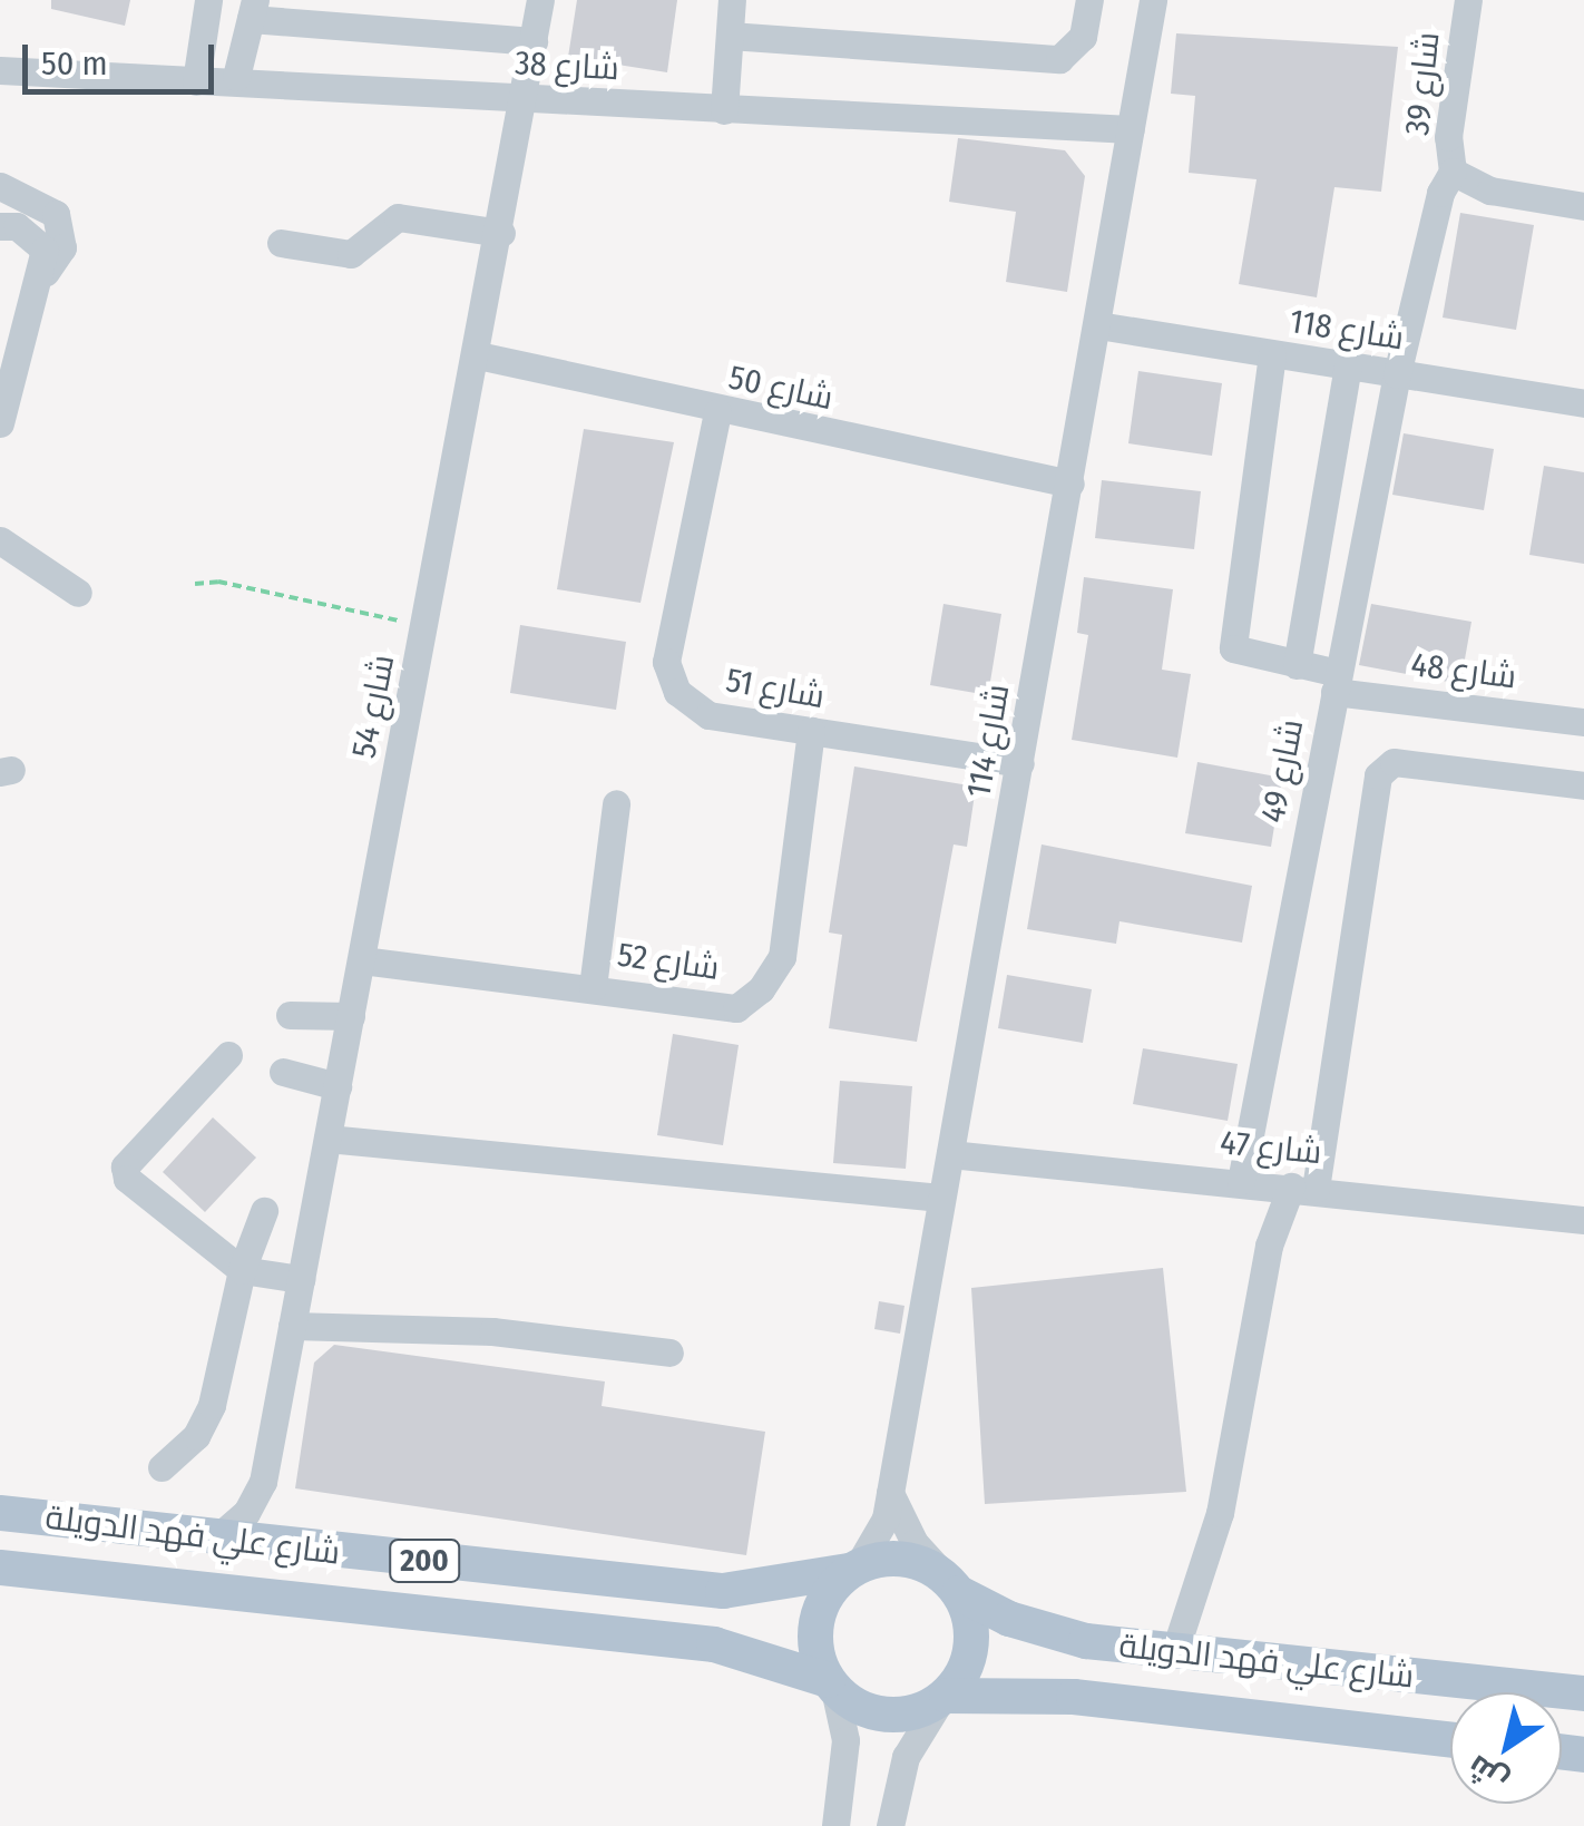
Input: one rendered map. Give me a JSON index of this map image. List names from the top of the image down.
{
  "streets": {
    "main road": ["شارع علي فهد الدويلة", "200"],
    "street": [
      "شارع 38",
      "شارع 39",
      "شارع 118",
      "شارع 50",
      "شارع 48",
      "شارع 51",
      "شارع 54",
      "شارع 114",
      "شارع 49",
      "شارع 52",
      "شارع 47"
    ]
  },
  "crossings": [
    ["شارع 38", "شارع 54"],
    ["شارع 38", "شارع 114"],
    ["شارع 39", "شارع 49"],
    ["شارع 118", "شارع 48"],
    ["شارع 118", "شارع 114"],
    ["شارع 118", "شارع 49"],
    ["شارع 50", "شارع 51"],
    ["شارع 50", "شارع 54"],
    ["شارع 50", "شارع 114"],
    ["شارع 48", "شارع 49"],
    ["شارع 51", "شارع 114"],
    ["شارع 51", "شارع 52"],
    ["شارع 54", "شارع 52"],
    ["شارع 54", "شارع علي فهد الدويلة"],
    ["شارع 114", "شارع 47"],
    ["شارع 114", "شارع علي فهد الدويلة"],
    ["شارع 114", "200"],
    ["شارع 49", "شارع 47"],
    ["شارع علي فهد الدويلة", "200"]
  ],
  "scale_bar": "50 m",
  "north": "bottom left"
}
